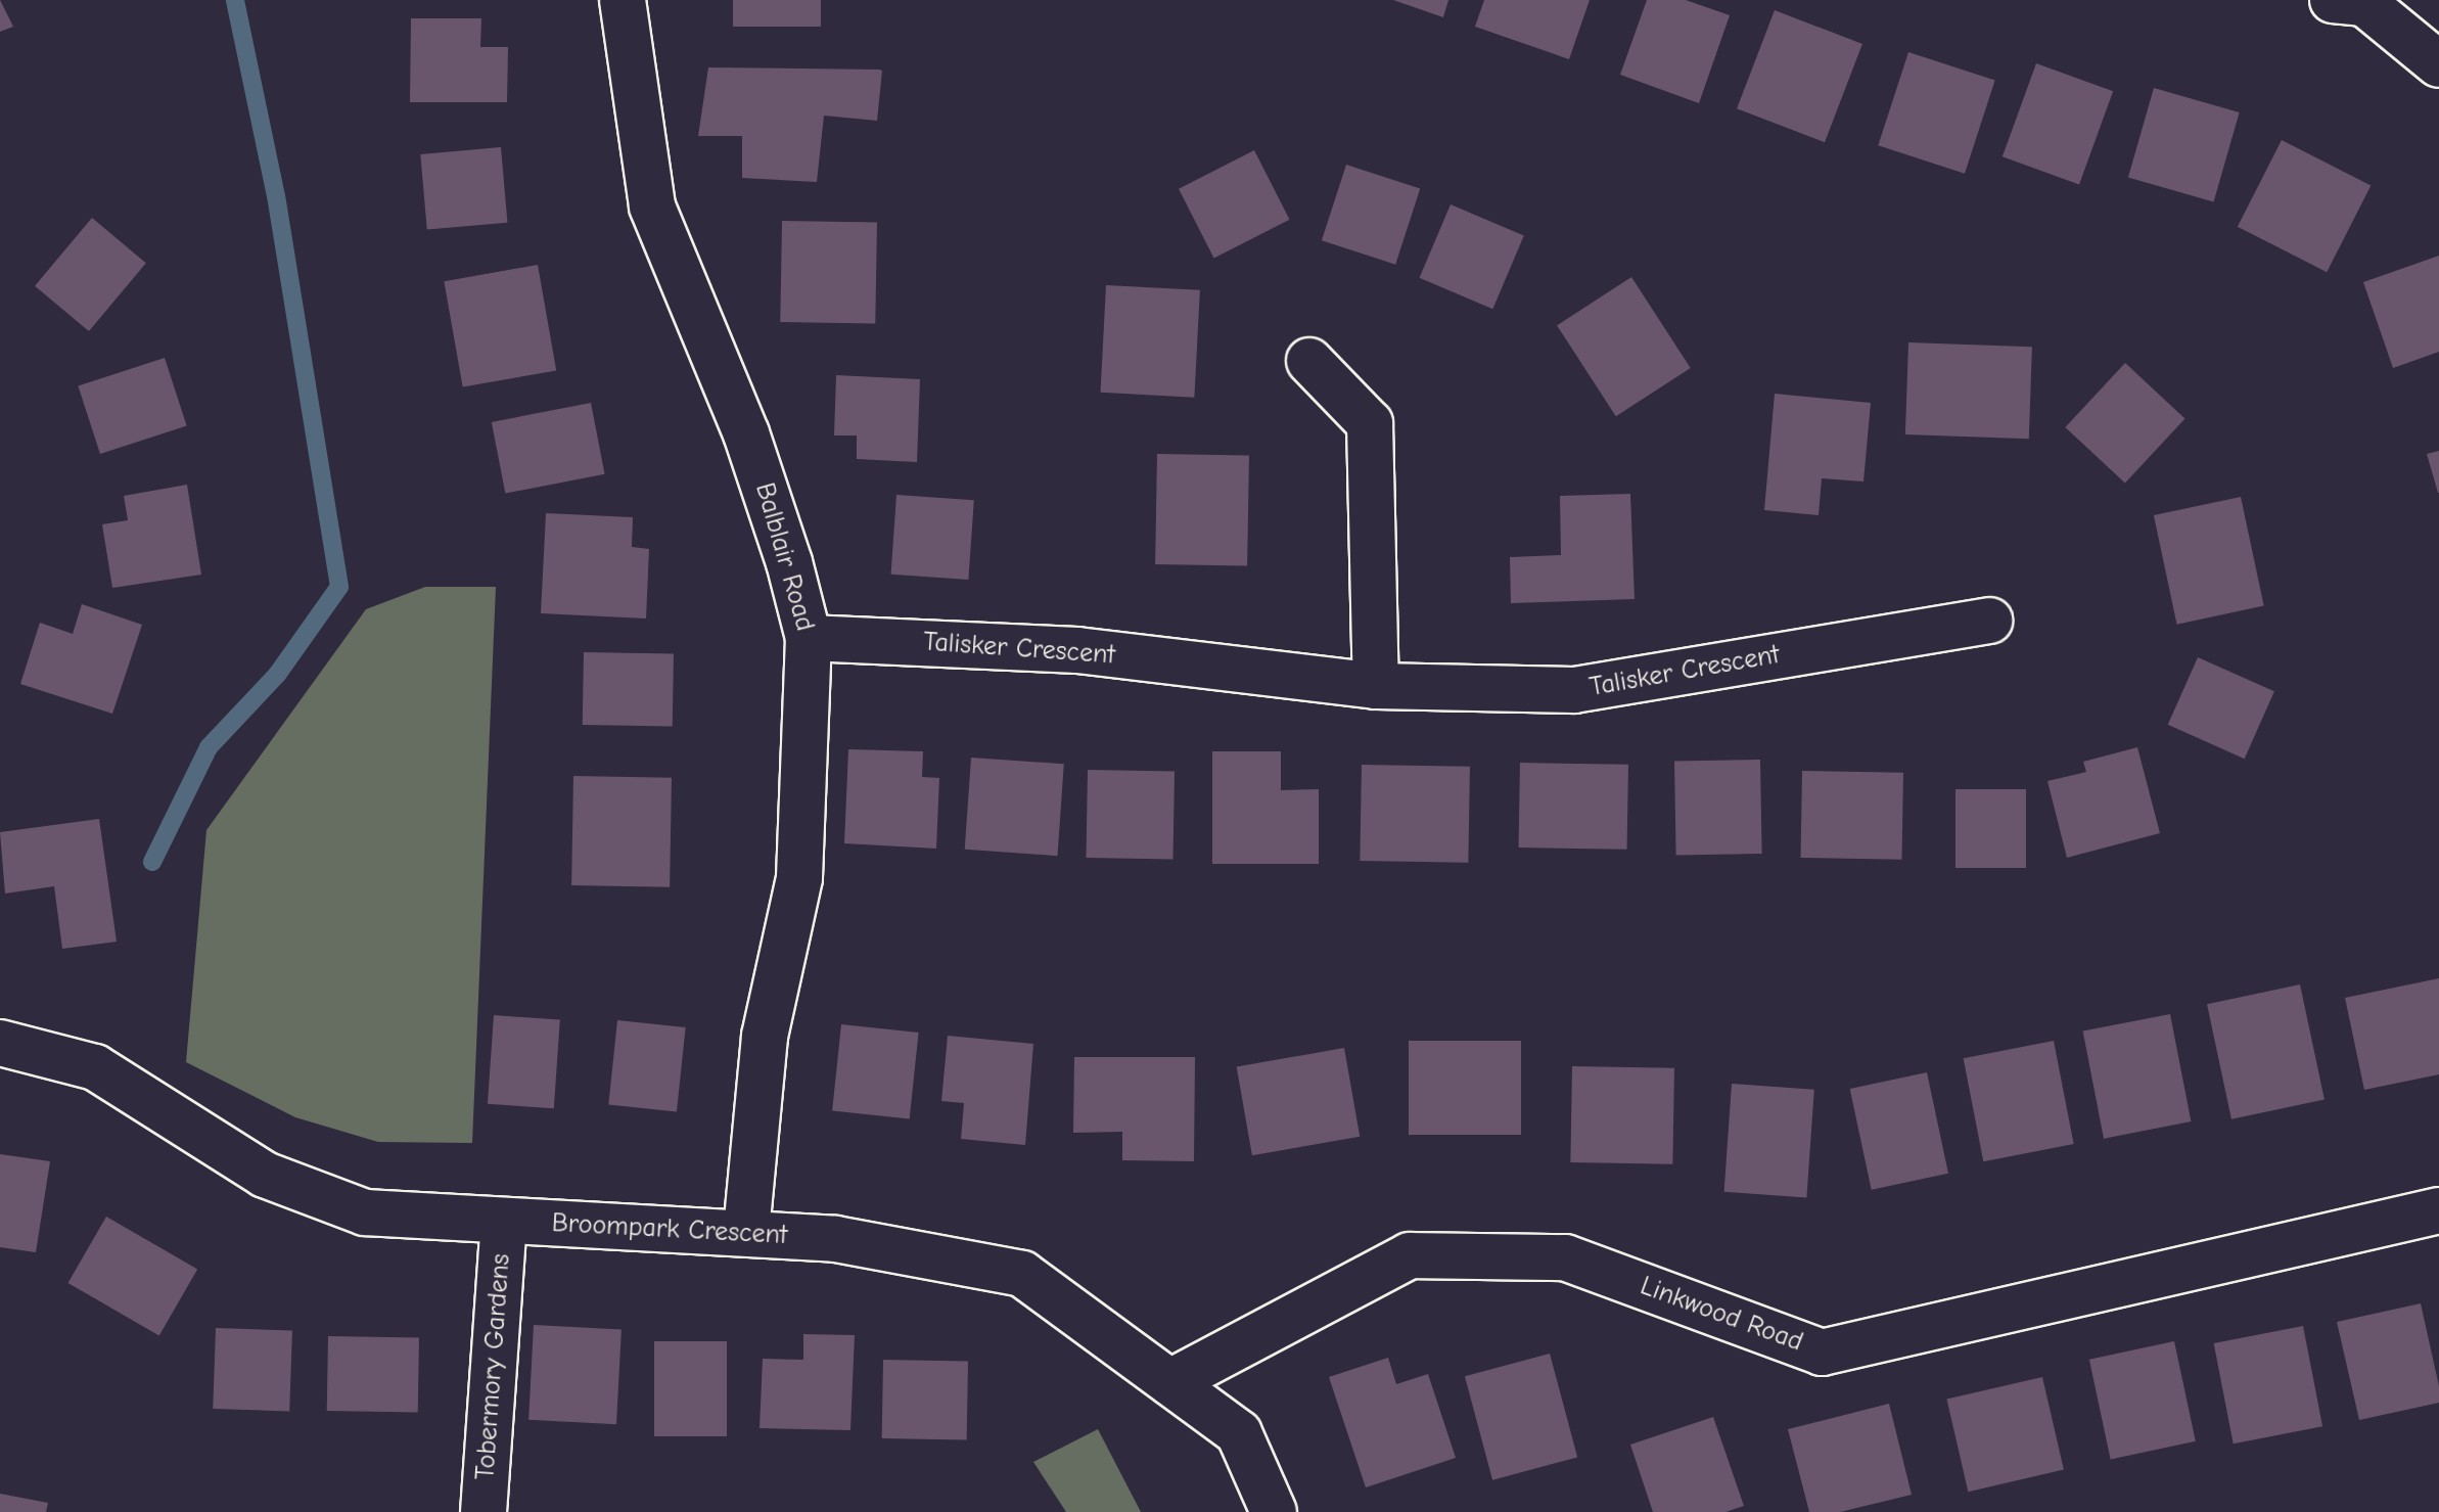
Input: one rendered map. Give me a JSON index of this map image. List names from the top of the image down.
{
  "streets": {
    "street": [
      "Balblair Road",
      "Talisker Crescent",
      "Broompark Crescent",
      "Linkwood Road",
      "Tobermory Gardens"
    ]
  },
  "crossings": [
    ["Balblair Road", "Talisker Crescent"],
    ["Balblair Road", "Broompark Crescent"],
    ["Broompark Crescent", "Linkwood Road"],
    ["Broompark Crescent", "Tobermory Gardens"]
  ]
}
